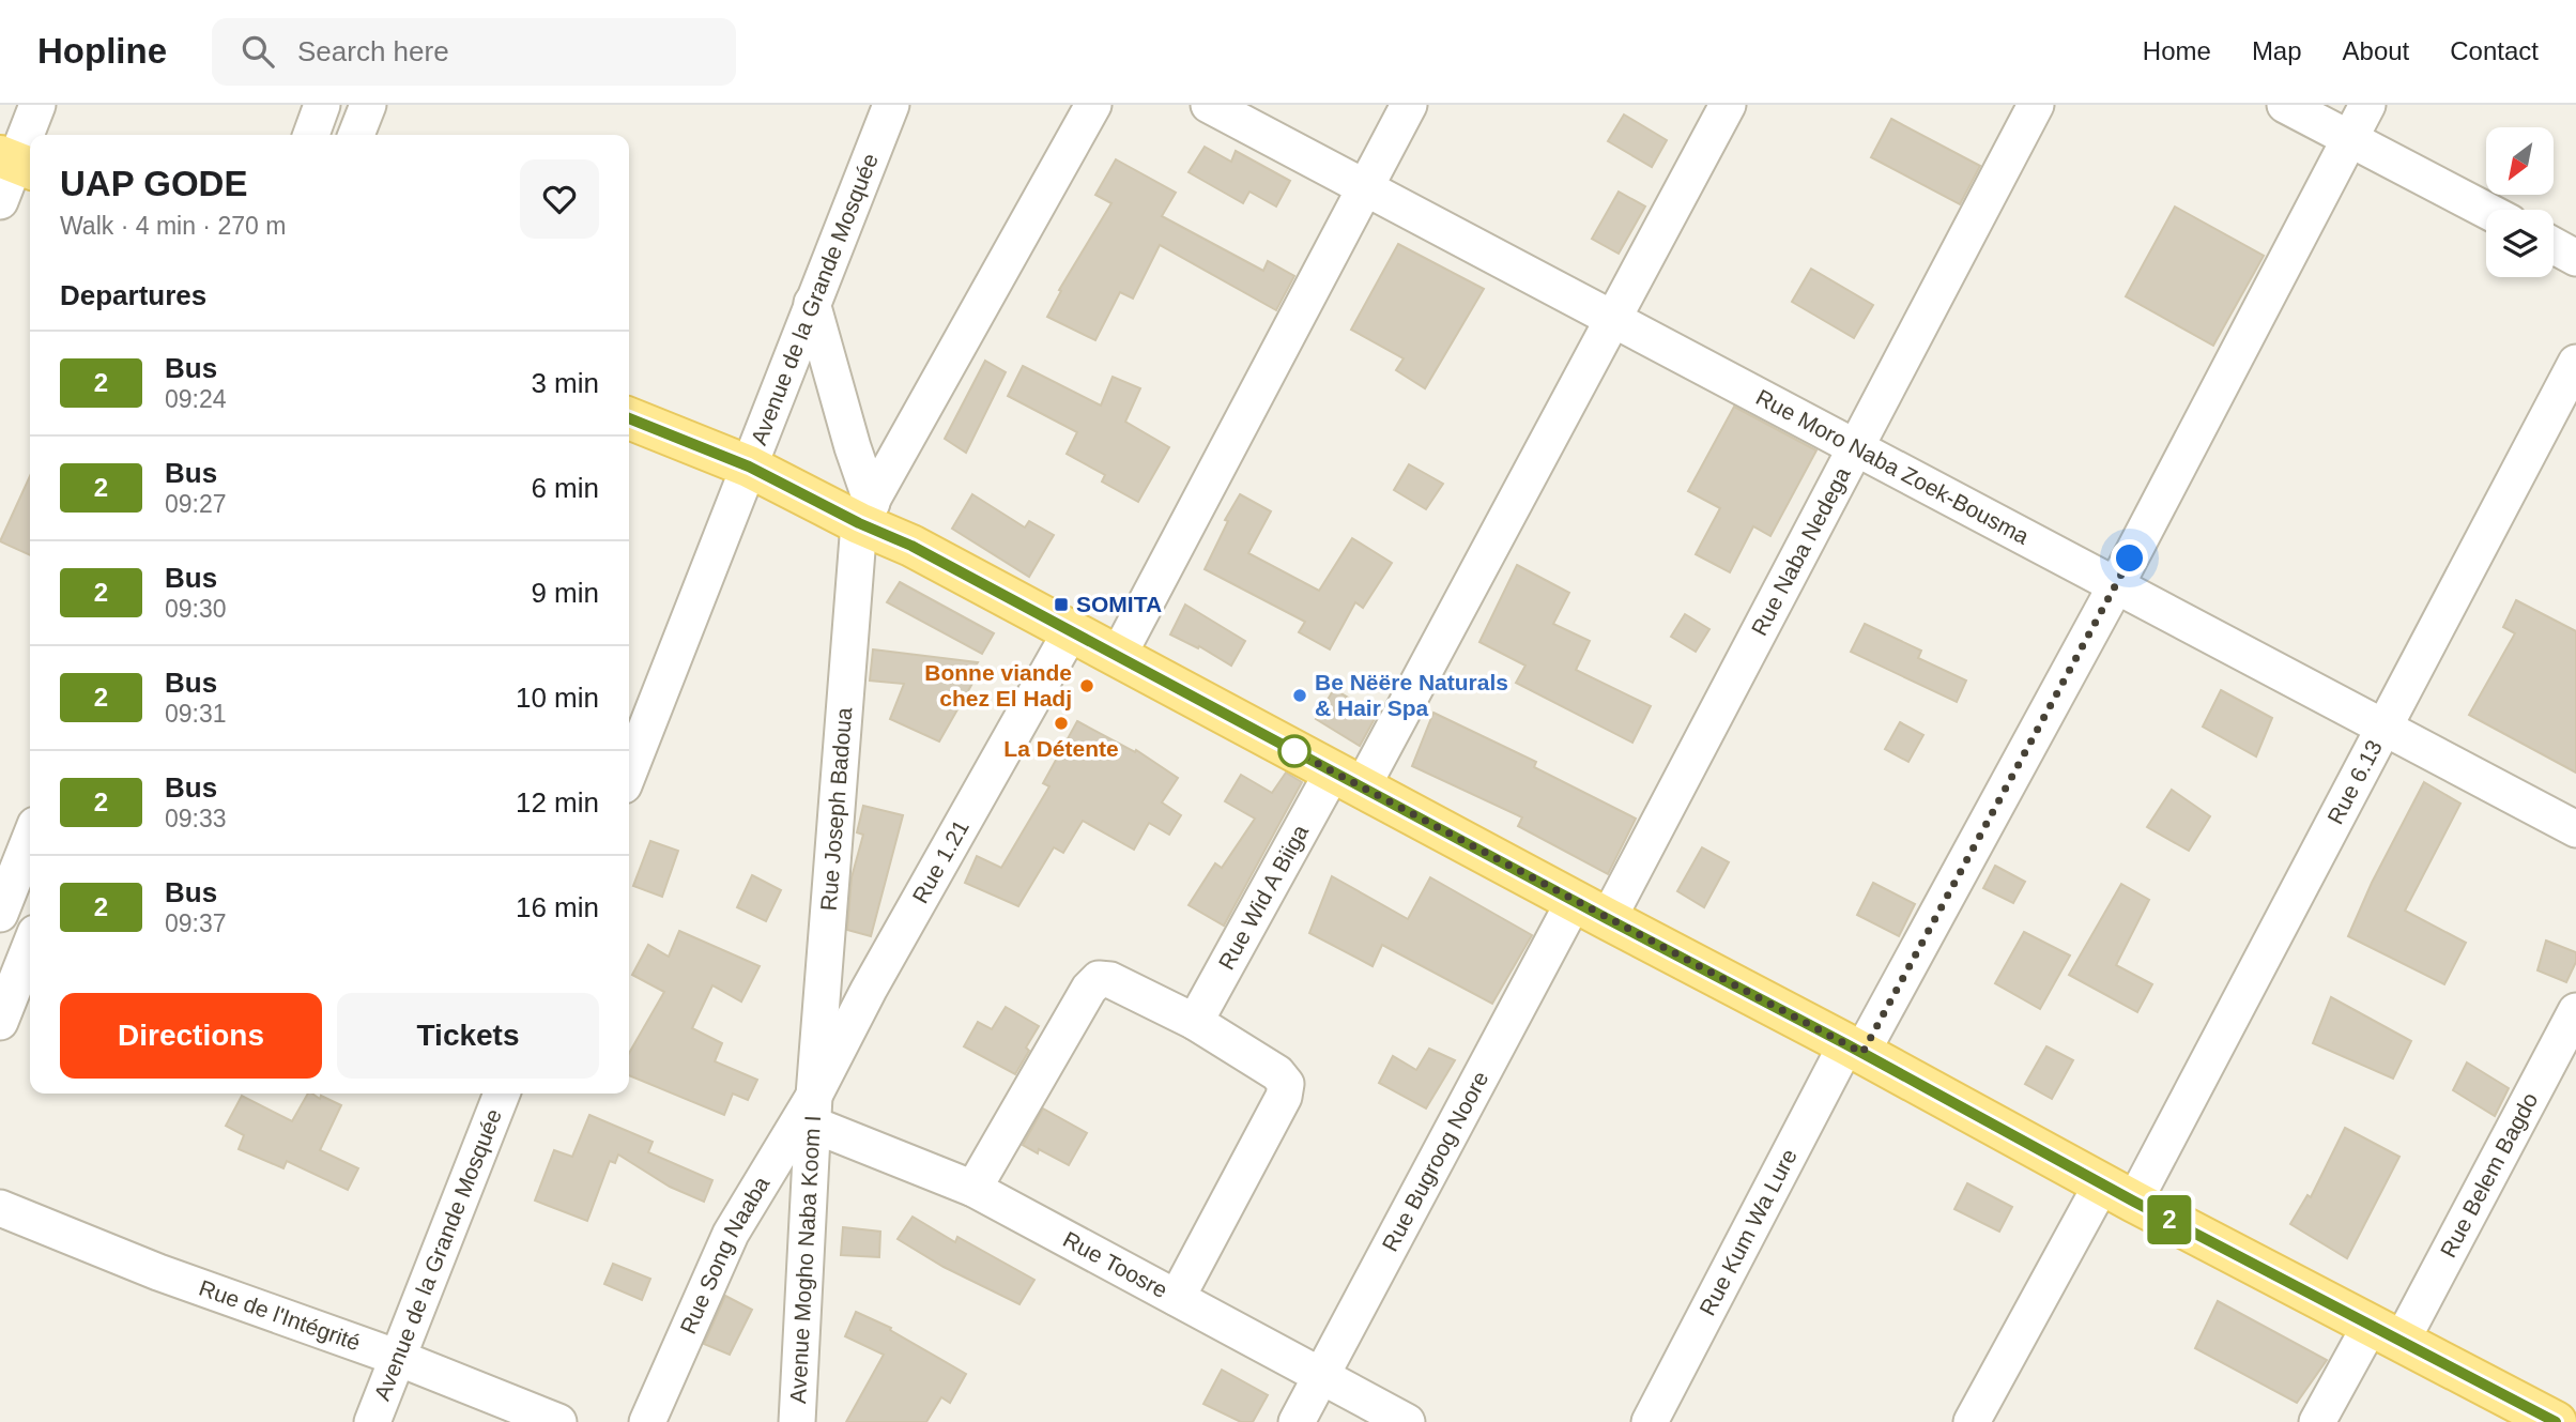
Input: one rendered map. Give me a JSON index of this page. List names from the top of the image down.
{
  "streets": {
    "street": [
      "Avenue de la Grande Mosquée",
      "Rue Moro Naba Zoek-Bousma",
      "Rue Naba Nedega",
      "Rue 6.13",
      "Rue Joseph Badoua",
      "Rue 1.21",
      "Rue Wid A Biiga",
      "Rue Bugroog Noore",
      "Rue Belem Bagdo",
      "Rue Kum Wa Lure",
      "Rue Song Naaba",
      "Avenue Mogho Naba Koom I",
      "Rue Toosre",
      "Rue de l'Intégrité"
    ]
  },
  "crossings": [
    ["Avenue de la Grande Mosquée", "Rue de l'Intégrité"],
    ["Rue Moro Naba Zoek-Bousma", "Rue Naba Nedega"],
    ["Rue Moro Naba Zoek-Bousma", "Rue 6.13"],
    ["Rue Moro Naba Zoek-Bousma", "Rue Wid A Biiga"],
    ["Rue Moro Naba Zoek-Bousma", "Rue Kum Wa Lure"],
    ["Rue Naba Nedega", "Rue Bugroog Noore"],
    ["Rue Joseph Badoua", "Rue 1.21"],
    ["Rue Joseph Badoua", "Rue Song Naaba"],
    ["Rue Joseph Badoua", "Avenue Mogho Naba Koom I"],
    ["Rue Joseph Badoua", "Rue Toosre"],
    ["Rue 1.21", "Rue Song Naaba"],
    ["Rue 1.21", "Avenue Mogho Naba Koom I"],
    ["Rue 1.21", "Rue Toosre"],
    ["Rue Bugroog Noore", "Rue Toosre"],
    ["Rue Song Naaba", "Avenue Mogho Naba Koom I"],
    ["Rue Song Naaba", "Rue Toosre"],
    ["Avenue Mogho Naba Koom I", "Rue Toosre"]
  ],
  "places": {
    "transit": ["SOMITA"],
    "other": ["Bonne viande chez El Hadj", "Be Nëëre Naturals & Hair Spa", "La Détente"]
  },
  "lines": ["bus line 2"],
  "north": "bottom left",
  "page": {
    "header": "Hopline",
    "search": "Search here",
    "nav": [
      "Home",
      "Map",
      "About",
      "Contact"
    ],
    "on_map": "2",
    "heading": [
      ["UAP GODE", "Walk · 4 min · 270 m"],
      "Departures"
    ],
    "list": [
      {
        "mark": "2",
        "name": "Bus",
        "note": "09:24",
        "value": "3 min"
      },
      {
        "mark": "2",
        "name": "Bus",
        "note": "09:27",
        "value": "6 min"
      },
      {
        "mark": "2",
        "name": "Bus",
        "note": "09:30",
        "value": "9 min"
      },
      {
        "mark": "2",
        "name": "Bus",
        "note": "09:31",
        "value": "10 min"
      },
      {
        "mark": "2",
        "name": "Bus",
        "note": "09:33",
        "value": "12 min"
      },
      {
        "mark": "2",
        "name": "Bus",
        "note": "09:37",
        "value": "16 min"
      }
    ],
    "buttons": ["Directions", "Tickets"]
  }
}
